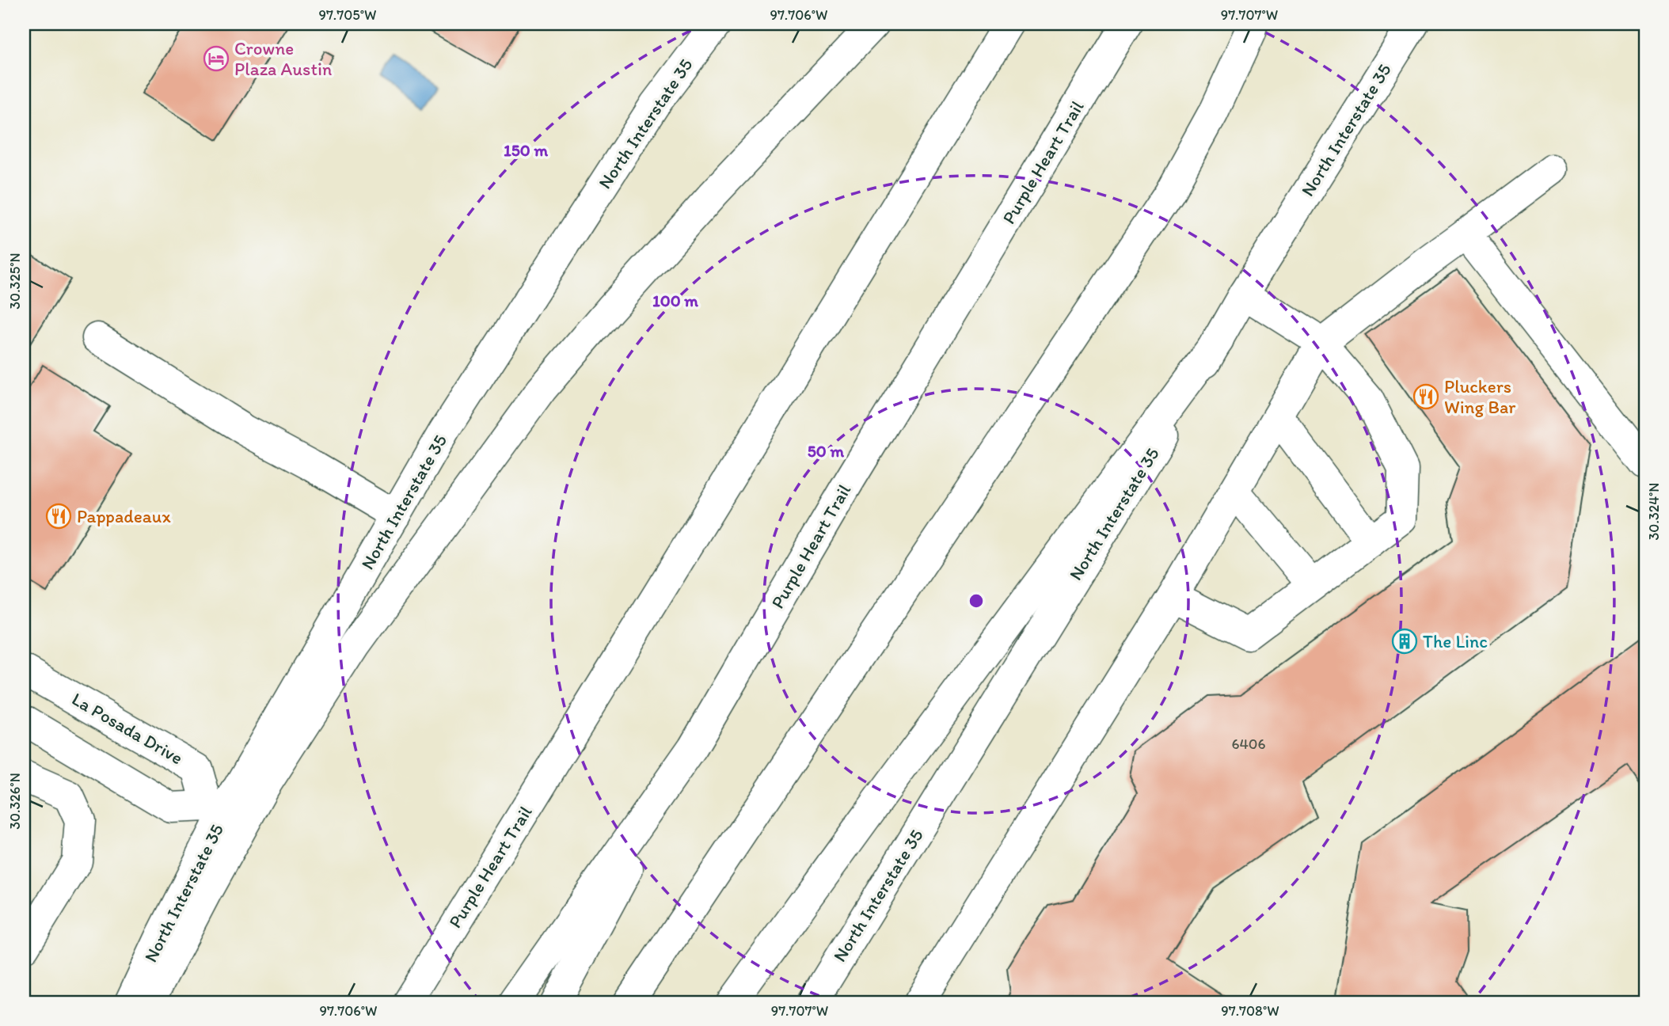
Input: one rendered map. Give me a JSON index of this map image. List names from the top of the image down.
{
  "streets": {
    "main road": ["North Interstate 35", "Purple Heart Trail", "La Posada Drive"]
  },
  "crossings": [
    ["North Interstate 35", "La Posada Drive"]
  ],
  "places": {
    "hotel": ["Crowne Plaza Austin"],
    "restaurant": ["Pluckers Wing Bar", "Pappadeaux"],
    "building": ["The Linc"]
  },
  "house_numbers": ["6406"],
  "coordinates": [
    "97.705°W",
    "97.706°W",
    "97.707°W",
    "30.325°N",
    "30.324°N",
    "30.326°N",
    "97.708°W"
  ],
  "rings": ["150 m", "100 m", "50 m"]
}
